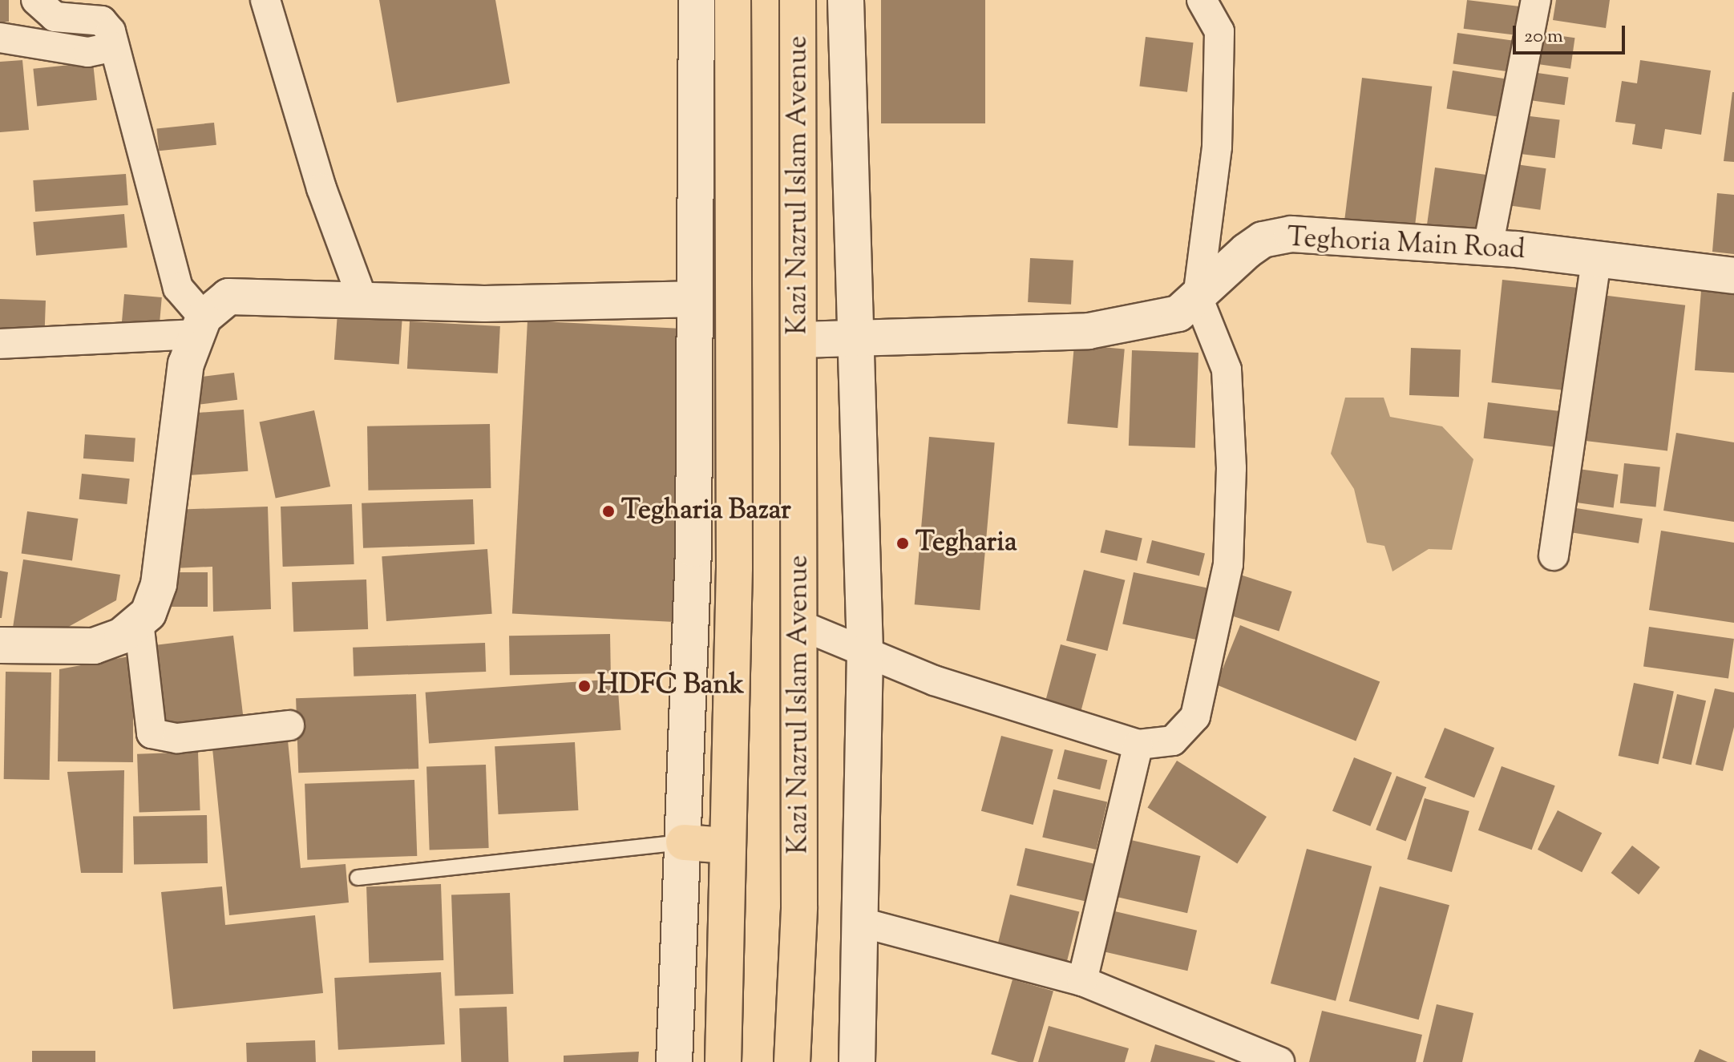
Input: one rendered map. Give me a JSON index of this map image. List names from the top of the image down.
{
  "streets": {
    "main road": ["Kazi Nazrul Islam Avenue"],
    "street": ["Teghoria Main Road"]
  },
  "crossings": [
    ["Kazi Nazrul Islam Avenue", "Teghoria Main Road"]
  ],
  "places": ["Tegharia Bazar", "Tegharia", "HDFC Bank"],
  "scale_bar": "20 m"
}
